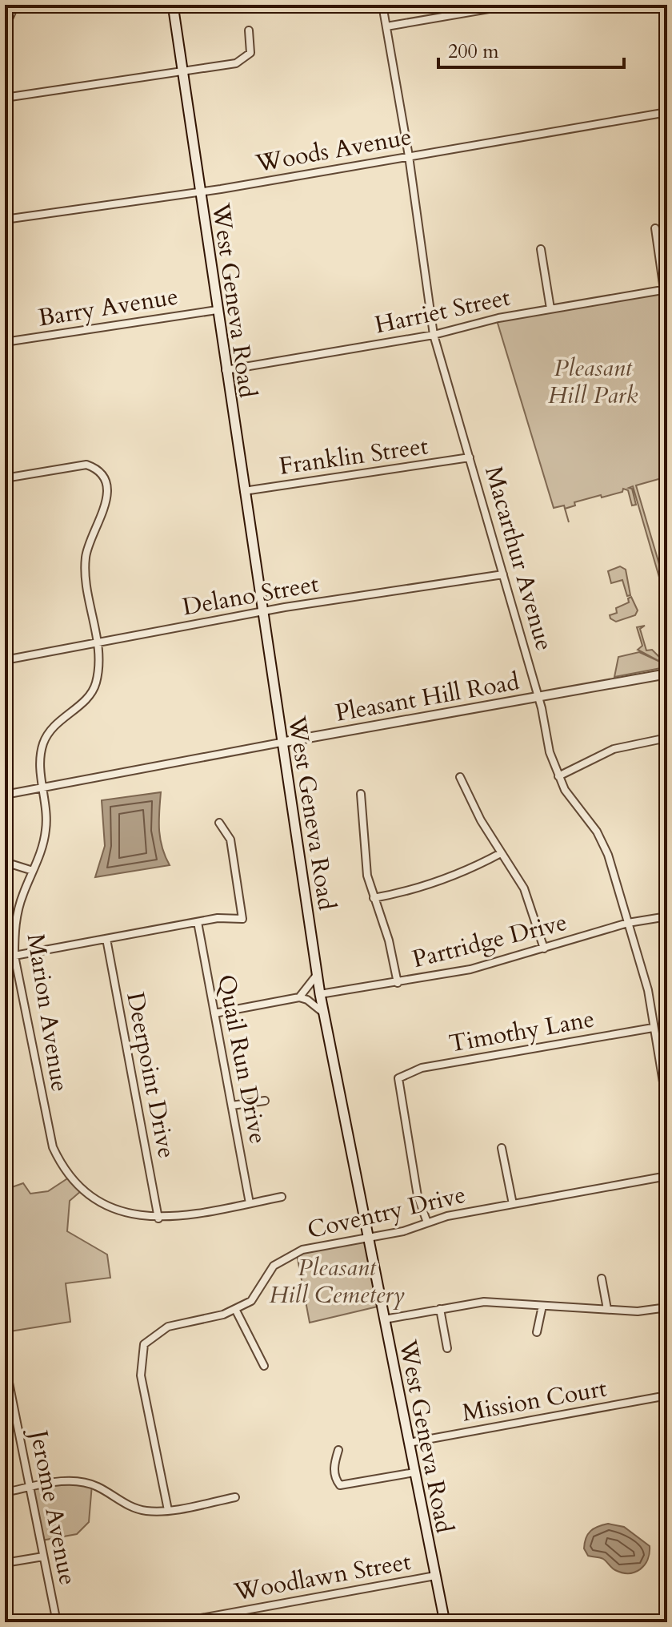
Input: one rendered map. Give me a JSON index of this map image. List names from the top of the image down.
{
  "streets": {
    "main road": ["West Geneva Road"],
    "street": [
      "Woods Avenue",
      "Barry Avenue",
      "Harriet Street",
      "Franklin Street",
      "Macarthur Avenue",
      "Delano Street",
      "Pleasant Hill Road",
      "Partridge Drive",
      "Marion Avenue",
      "Timothy Lane",
      "Quail Run Drive",
      "Deerpoint Drive",
      "Coventry Drive",
      "Mission Court",
      "Jerome Avenue",
      "Woodlawn Street"
    ]
  },
  "crossings": [
    ["Woods Avenue", "West Geneva Road"],
    ["Woods Avenue", "Macarthur Avenue"],
    ["West Geneva Road", "Barry Avenue"],
    ["West Geneva Road", "Harriet Street"],
    ["West Geneva Road", "Franklin Street"],
    ["West Geneva Road", "Delano Street"],
    ["West Geneva Road", "Pleasant Hill Road"],
    ["West Geneva Road", "Partridge Drive"],
    ["West Geneva Road", "Coventry Drive"],
    ["West Geneva Road", "Mission Court"],
    ["West Geneva Road", "Woodlawn Street"],
    ["Harriet Street", "Macarthur Avenue"],
    ["Franklin Street", "Macarthur Avenue"],
    ["Macarthur Avenue", "Delano Street"],
    ["Macarthur Avenue", "Pleasant Hill Road"],
    ["Macarthur Avenue", "Partridge Drive"],
    ["Macarthur Avenue", "Timothy Lane"],
    ["Delano Street", "Marion Avenue"],
    ["Pleasant Hill Road", "Marion Avenue"],
    ["Marion Avenue", "Quail Run Drive"],
    ["Marion Avenue", "Deerpoint Drive"],
    ["Timothy Lane", "Coventry Drive"]
  ],
  "parks": ["Pleasant Hill Park", "Pleasant Hill Cemetery"],
  "scale_bar": "200 m"
}
